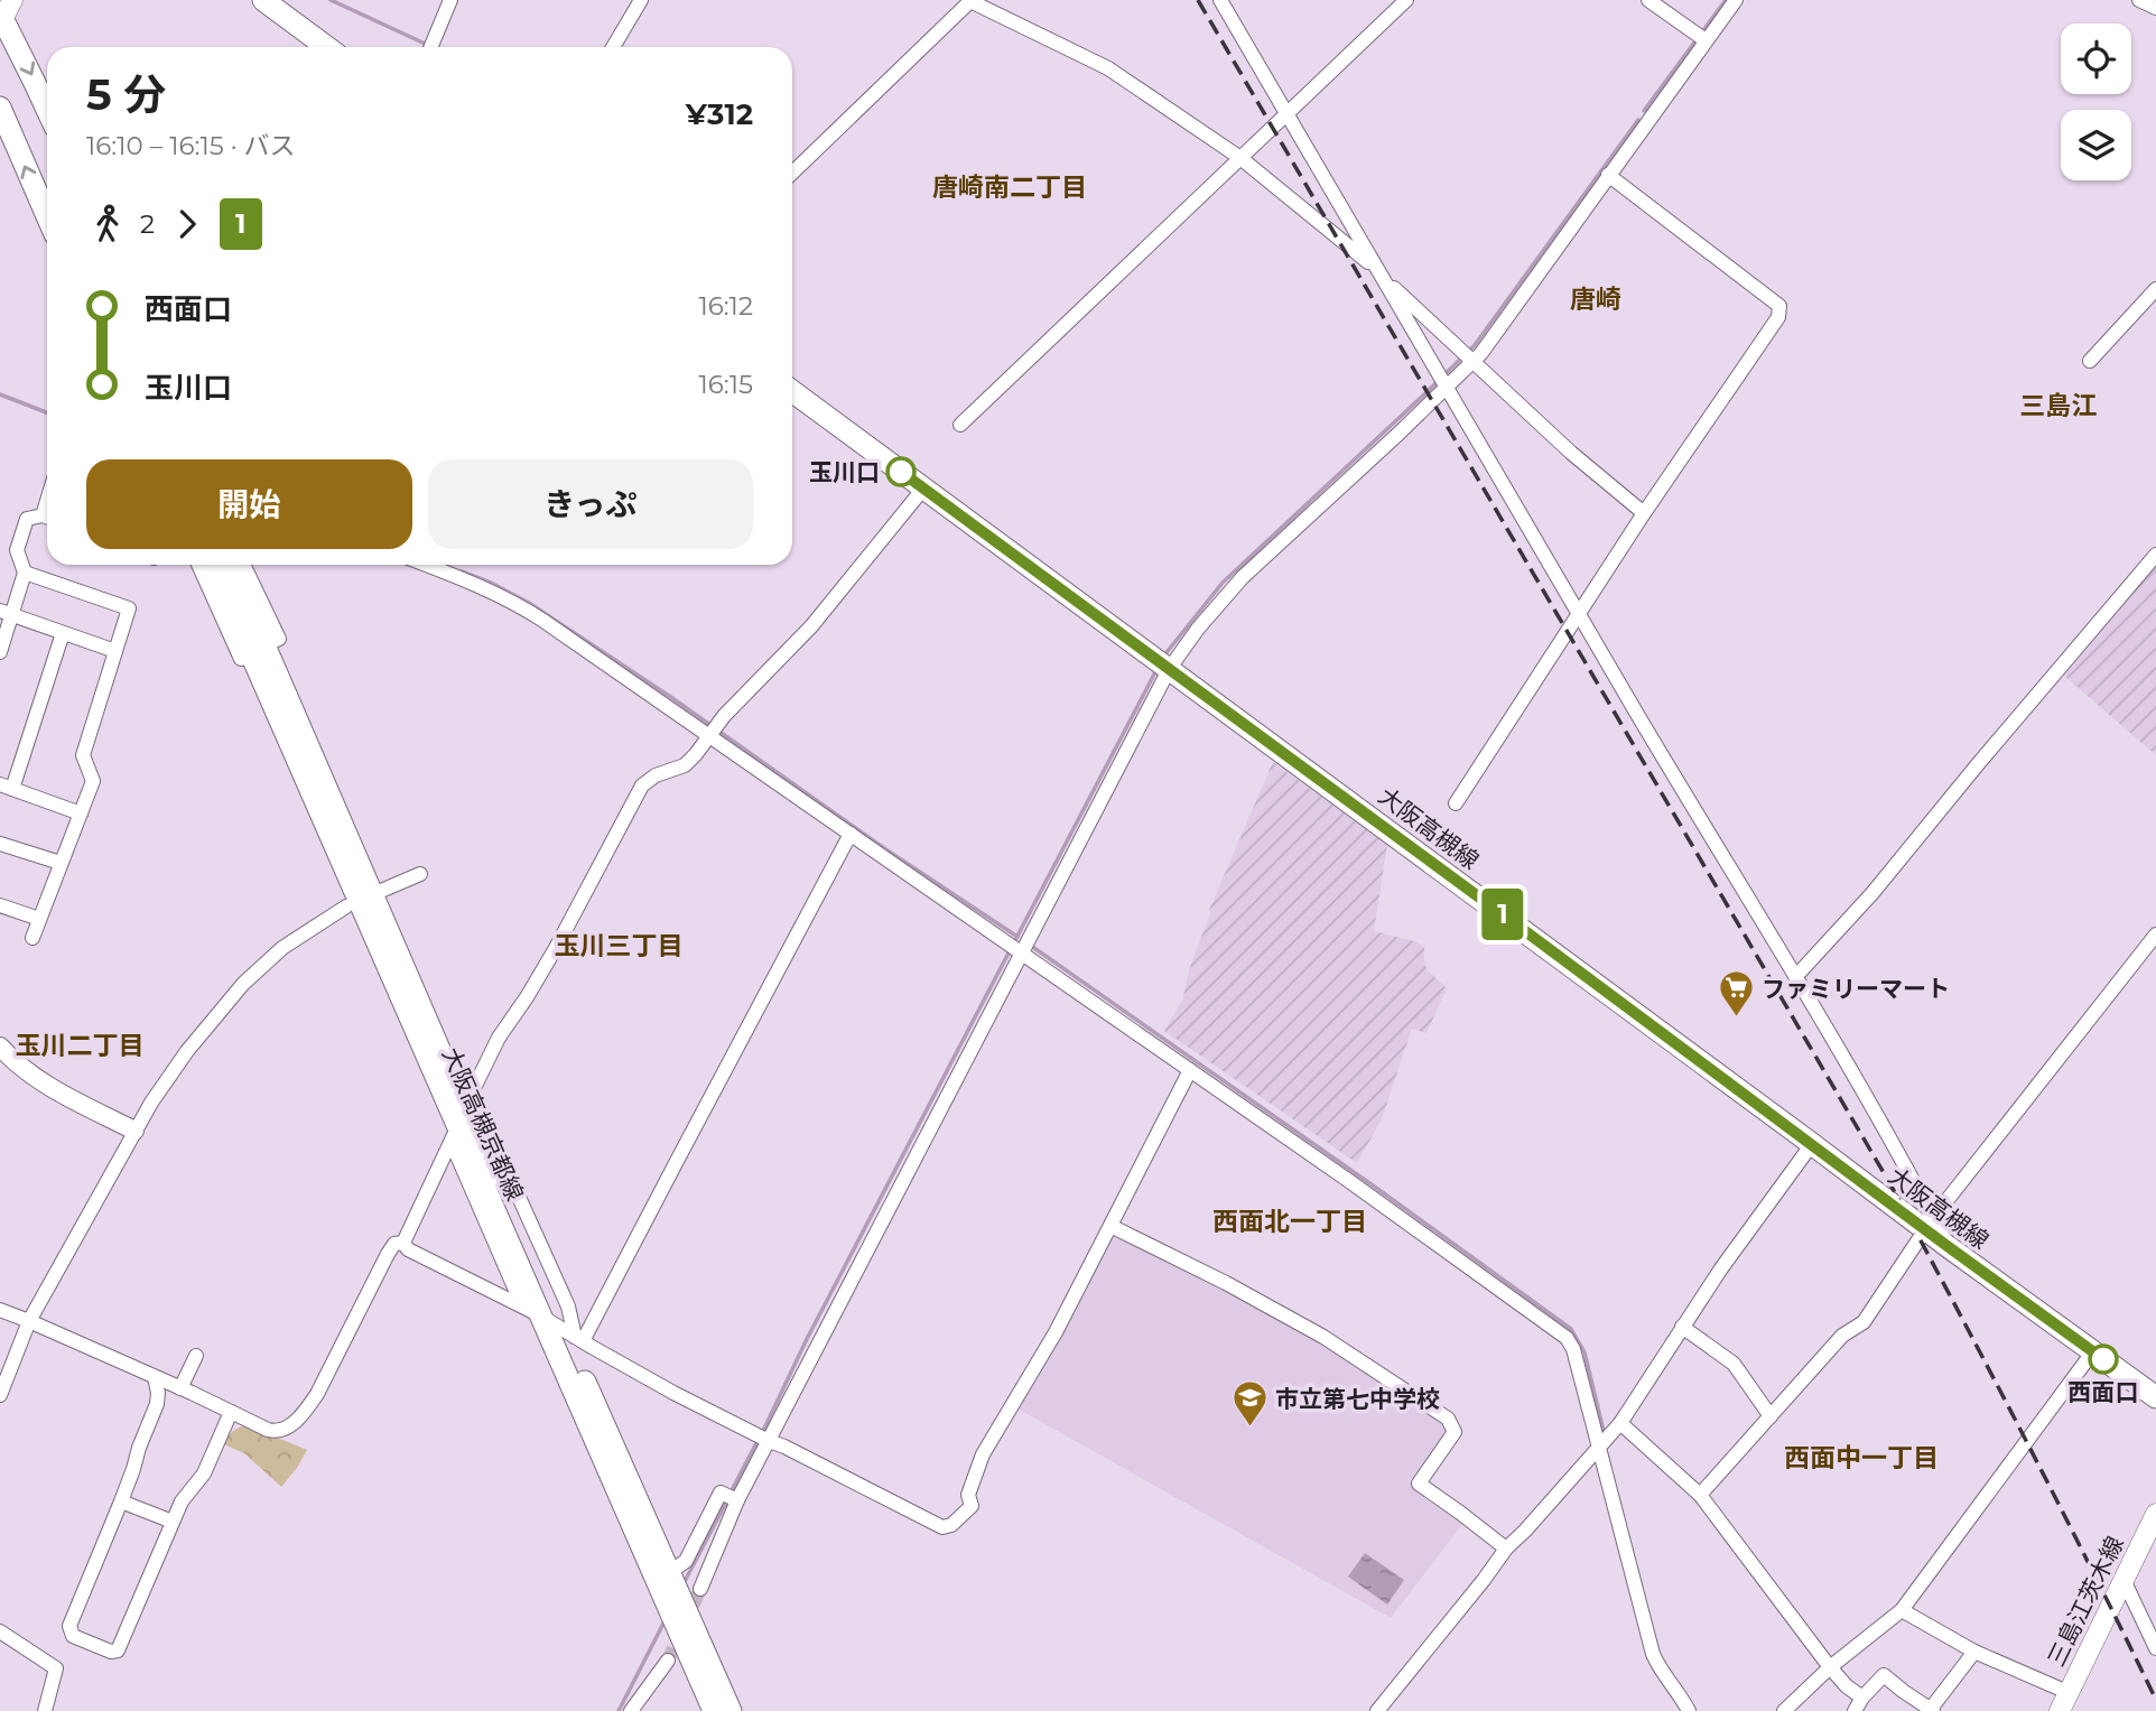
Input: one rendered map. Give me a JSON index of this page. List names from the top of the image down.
{
  "streets": {
    "main road": ["大阪高槻線", "大阪高槻京都線", "三島江茨木線"]
  },
  "districts": [
    "唐崎南二丁目",
    "唐崎",
    "三島江",
    "玉川三丁目",
    "玉川二丁目",
    "西面北一丁目",
    "西面中一丁目"
  ],
  "places": {
    "other": ["玉川口", "西面口"],
    "supermarket": ["ファミリーマート"],
    "school or university": ["市立第七中学校"]
  },
  "lines": ["bus line 1"],
  "page": {
    "on_map": "1",
    "heading": ["5 分", "16:10 – 16:15 · バス", "¥312"],
    "legs": ["2", "1"],
    "list": [
      {
        "name": "西面口",
        "value": "16:12"
      },
      {
        "name": "玉川口",
        "value": "16:15"
      }
    ],
    "buttons": ["開始", "きっぷ"]
  }
}
